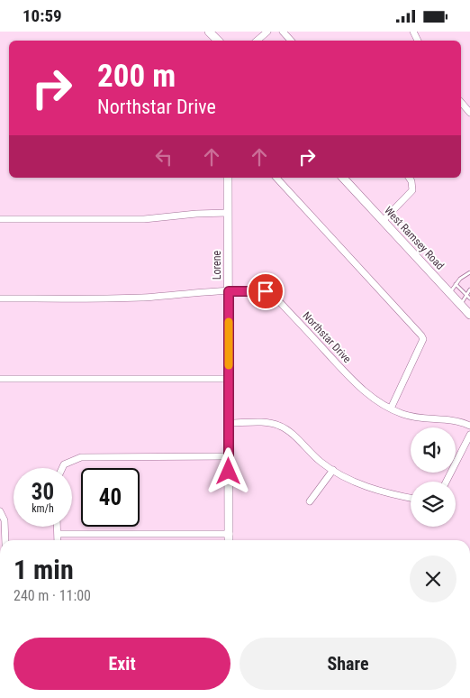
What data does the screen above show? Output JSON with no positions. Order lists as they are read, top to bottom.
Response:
{
  "streets": {
    "street": ["West Ramsey Road", "Lorene", "Northstar Drive"]
  },
  "crossings": [
    ["Lorene", "Northstar Drive"]
  ],
  "page": {
    "status": "10:59",
    "turn": ["200 m", "Northstar Drive"],
    "speed": "30 km/h",
    "limit": "40",
    "heading": ["1 min", "240 m · 11:00"],
    "buttons": ["Exit", "Share"]
  }
}
